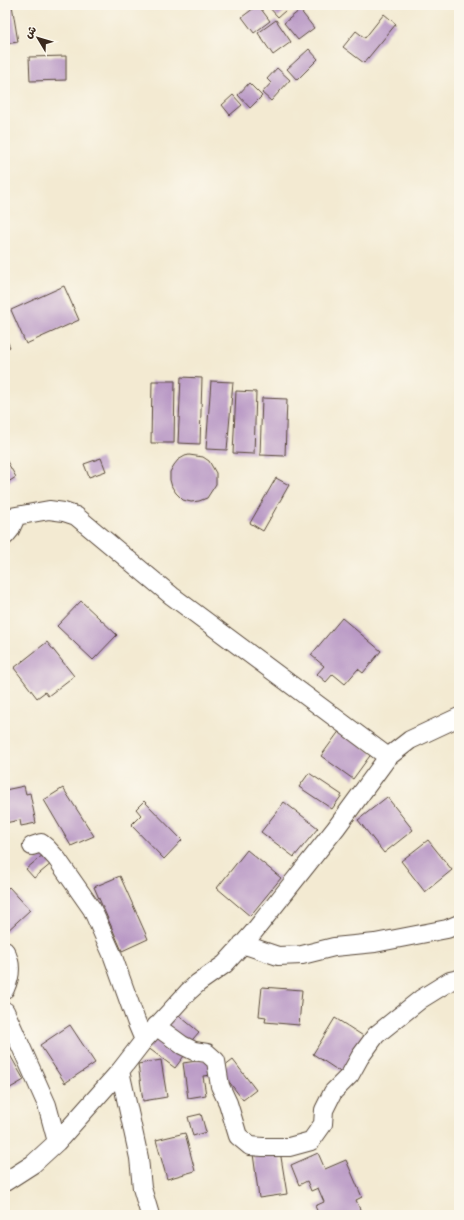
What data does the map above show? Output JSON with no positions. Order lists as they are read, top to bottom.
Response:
{
  "north": "top left"
}
